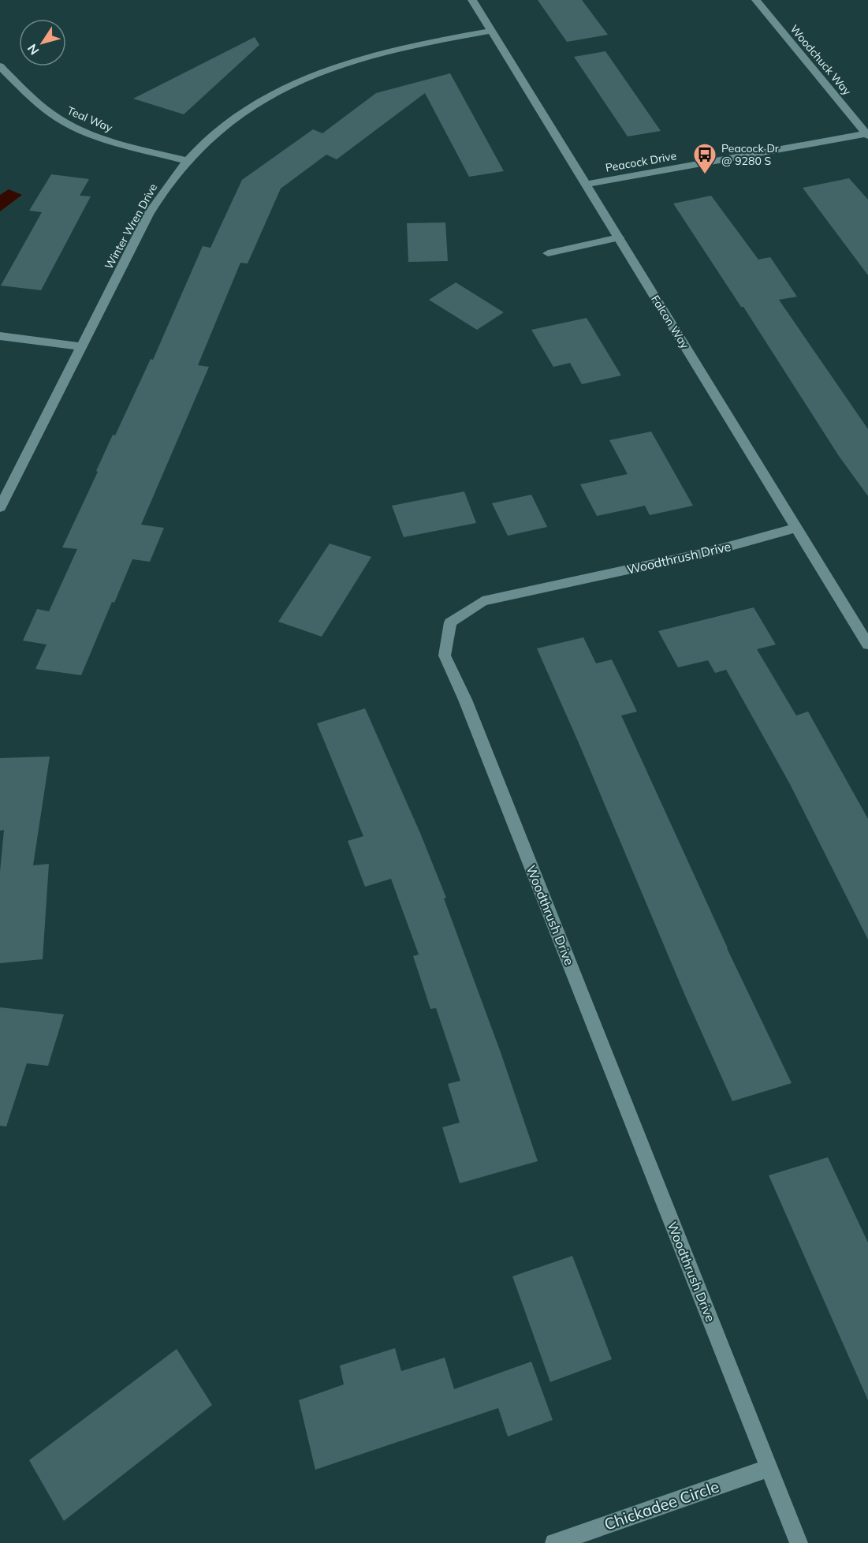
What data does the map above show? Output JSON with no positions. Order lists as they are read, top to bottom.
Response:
{
  "streets": {
    "street": [
      "Woodchuck Way",
      "Teal Way",
      "Peacock Drive",
      "Winter Wren Drive",
      "Falcon Way",
      "Woodthrush Drive",
      "Chickadee Circle"
    ]
  },
  "crossings": [
    ["Woodchuck Way", "Peacock Drive"],
    ["Teal Way", "Winter Wren Drive"],
    ["Peacock Drive", "Falcon Way"],
    ["Winter Wren Drive", "Falcon Way"],
    ["Falcon Way", "Woodthrush Drive"],
    ["Woodthrush Drive", "Chickadee Circle"]
  ],
  "places": {
    "bus stop": ["Peacock Dr @ 9280 S"]
  },
  "north": "bottom left"
}
